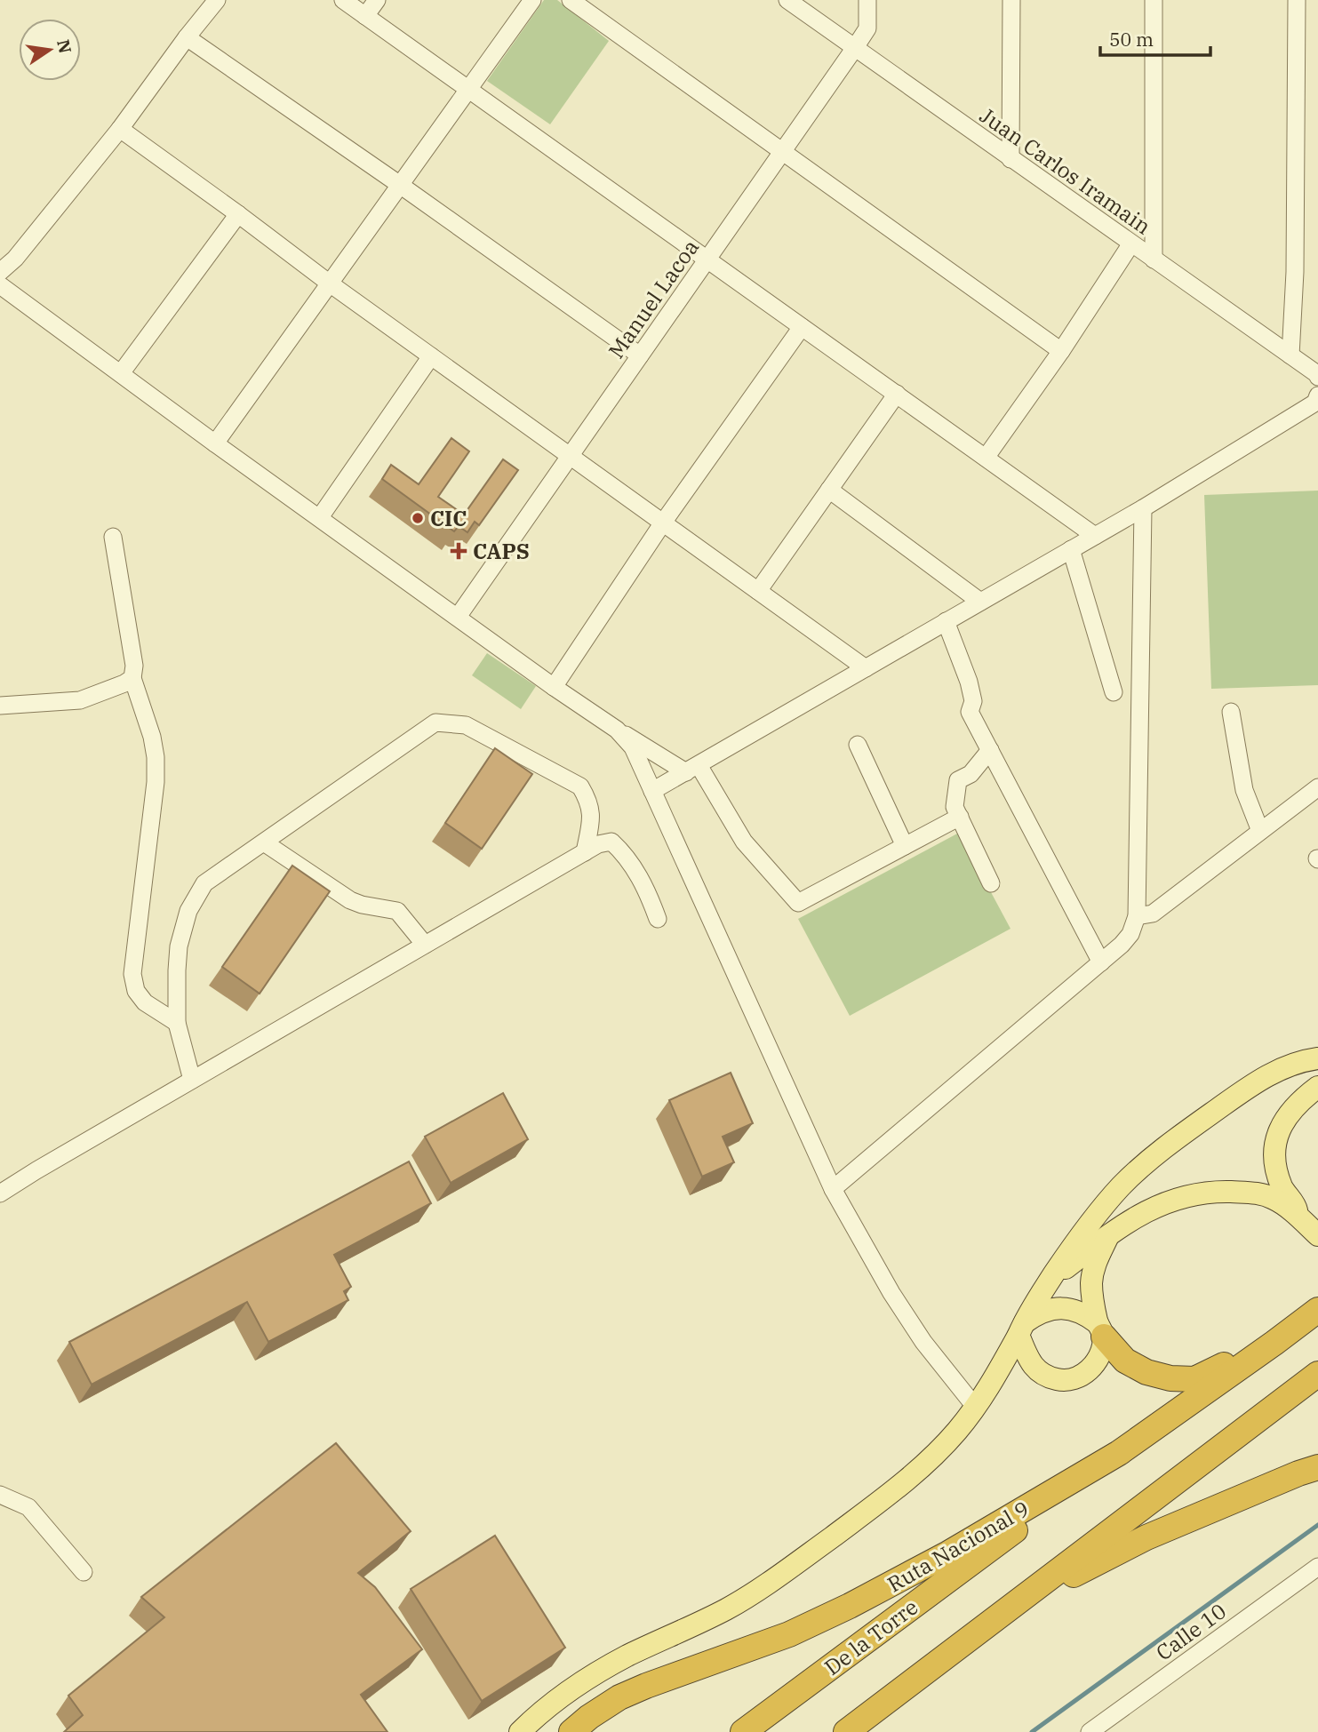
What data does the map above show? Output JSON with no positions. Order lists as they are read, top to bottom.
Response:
{
  "streets": {
    "highway": ["Ruta Nacional 9", "De la Torre"],
    "street": ["Juan Carlos Iramain", "Manuel Lacoa", "Calle 10"]
  },
  "crossings": [
    ["Juan Carlos Iramain", "Manuel Lacoa"],
    ["Ruta Nacional 9", "De la Torre"]
  ],
  "places": {
    "other": ["CIC"],
    "health": ["CAPS"]
  },
  "scale_bar": "50 m",
  "north": "right"
}
